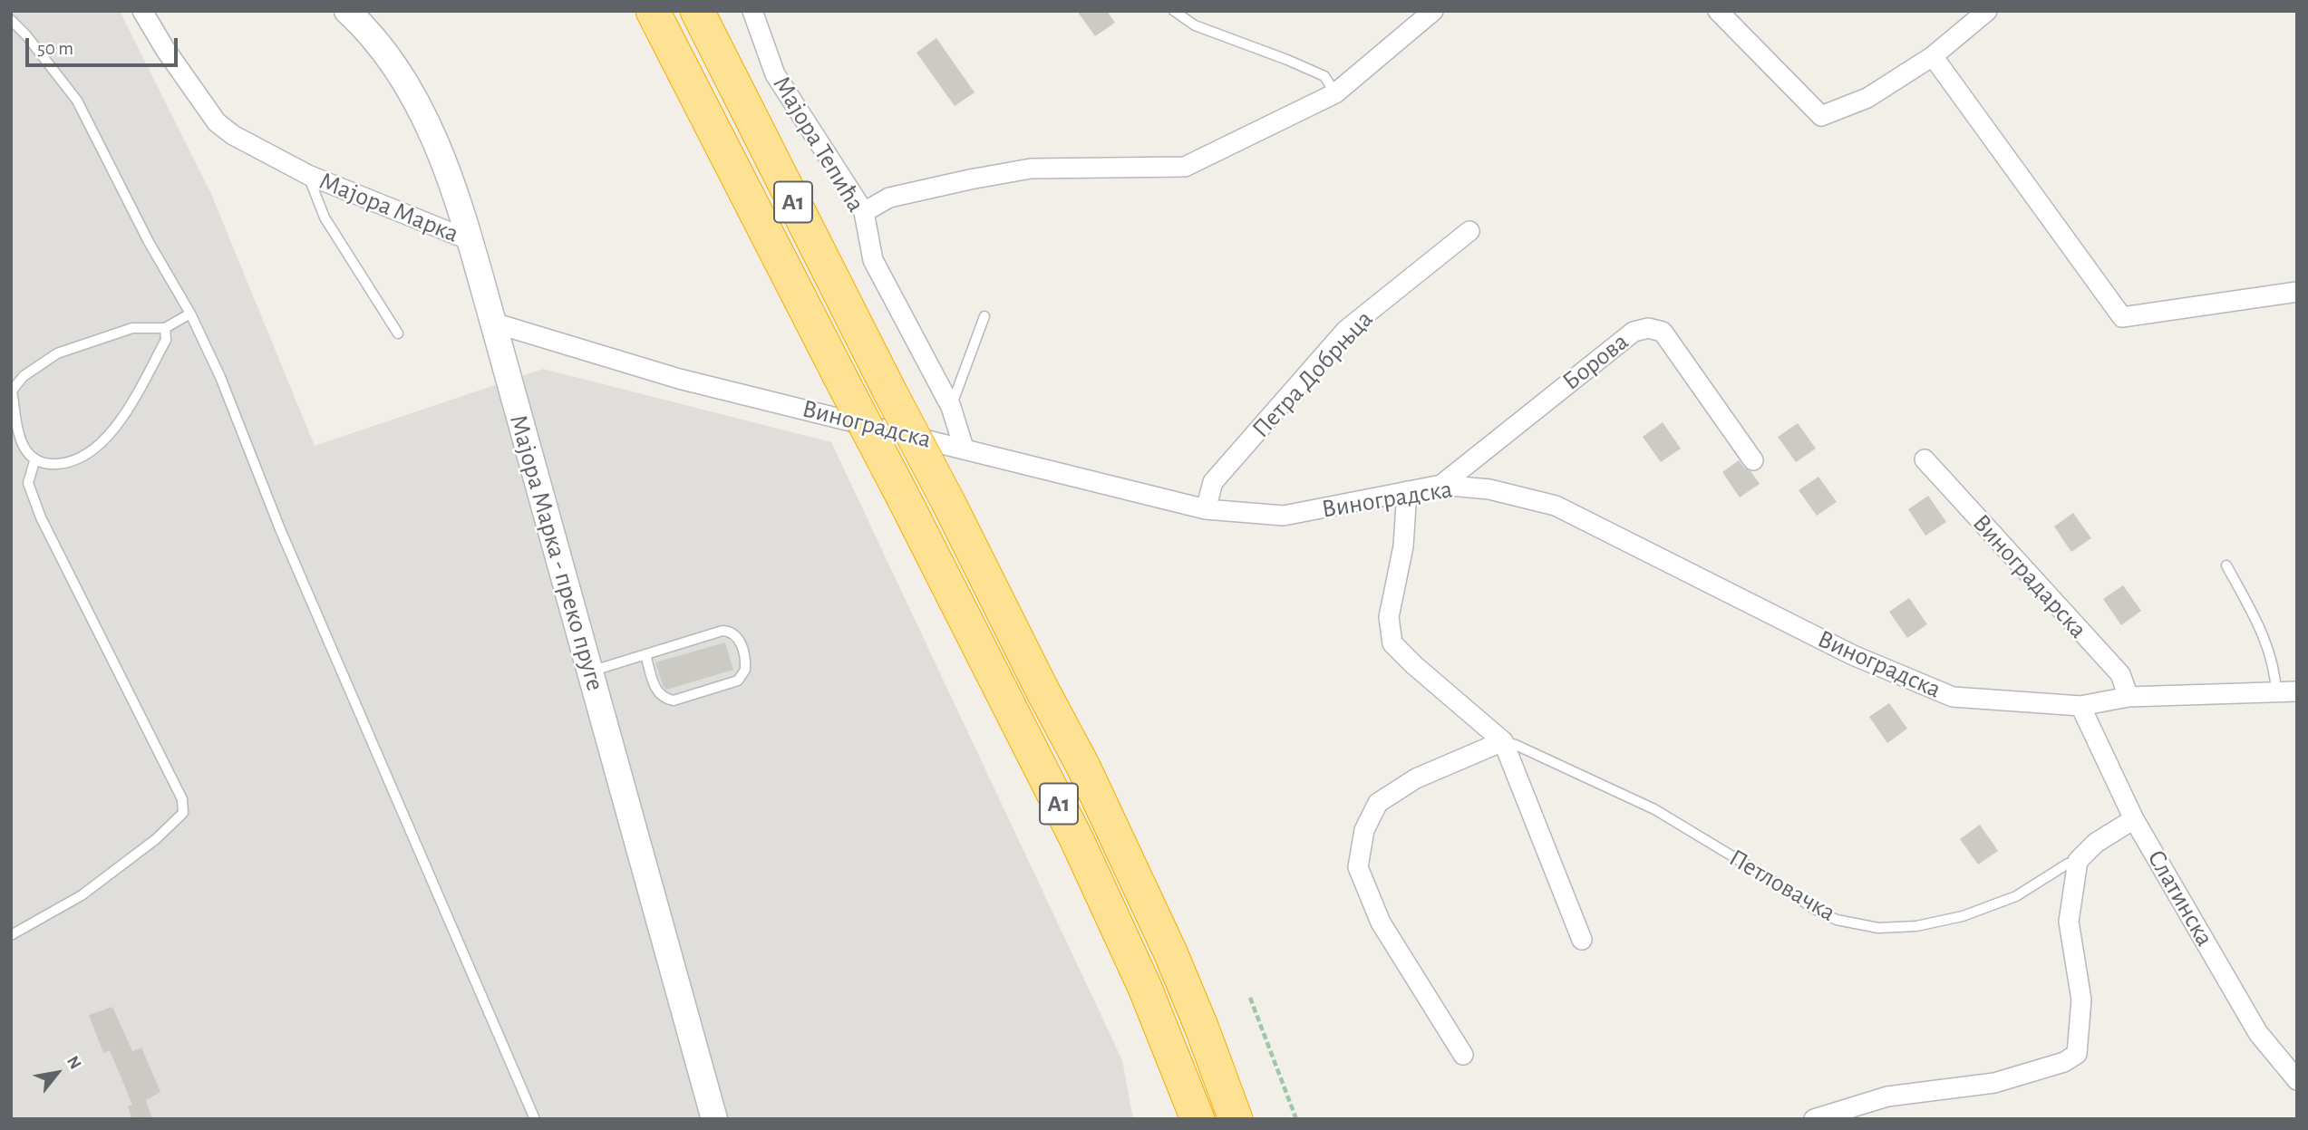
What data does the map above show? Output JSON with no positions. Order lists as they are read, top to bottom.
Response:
{
  "streets": {
    "highway": ["A1"],
    "street": [
      "Мајора Тепића",
      "Мајора Марка",
      "Борова",
      "Петра Добрњца",
      "Виноградска",
      "Мајора Марка - преко пруге",
      "Виноградарска",
      "Петловачка",
      "Слатинска"
    ]
  },
  "crossings": [
    ["Мајора Тепића", "Виноградска"],
    ["Мајора Марка", "Мајора Марка - преко пруге"],
    ["Борова", "Виноградска"],
    ["Петра Добрњца", "Виноградска"],
    ["Виноградска", "Мајора Марка - преко пруге"],
    ["Виноградска", "Виноградарска"],
    ["Виноградска", "Петловачка"],
    ["Виноградска", "Слатинска"],
    ["Петловачка", "Слатинска"]
  ],
  "scale_bar": "50 m",
  "north": "top right"
}
